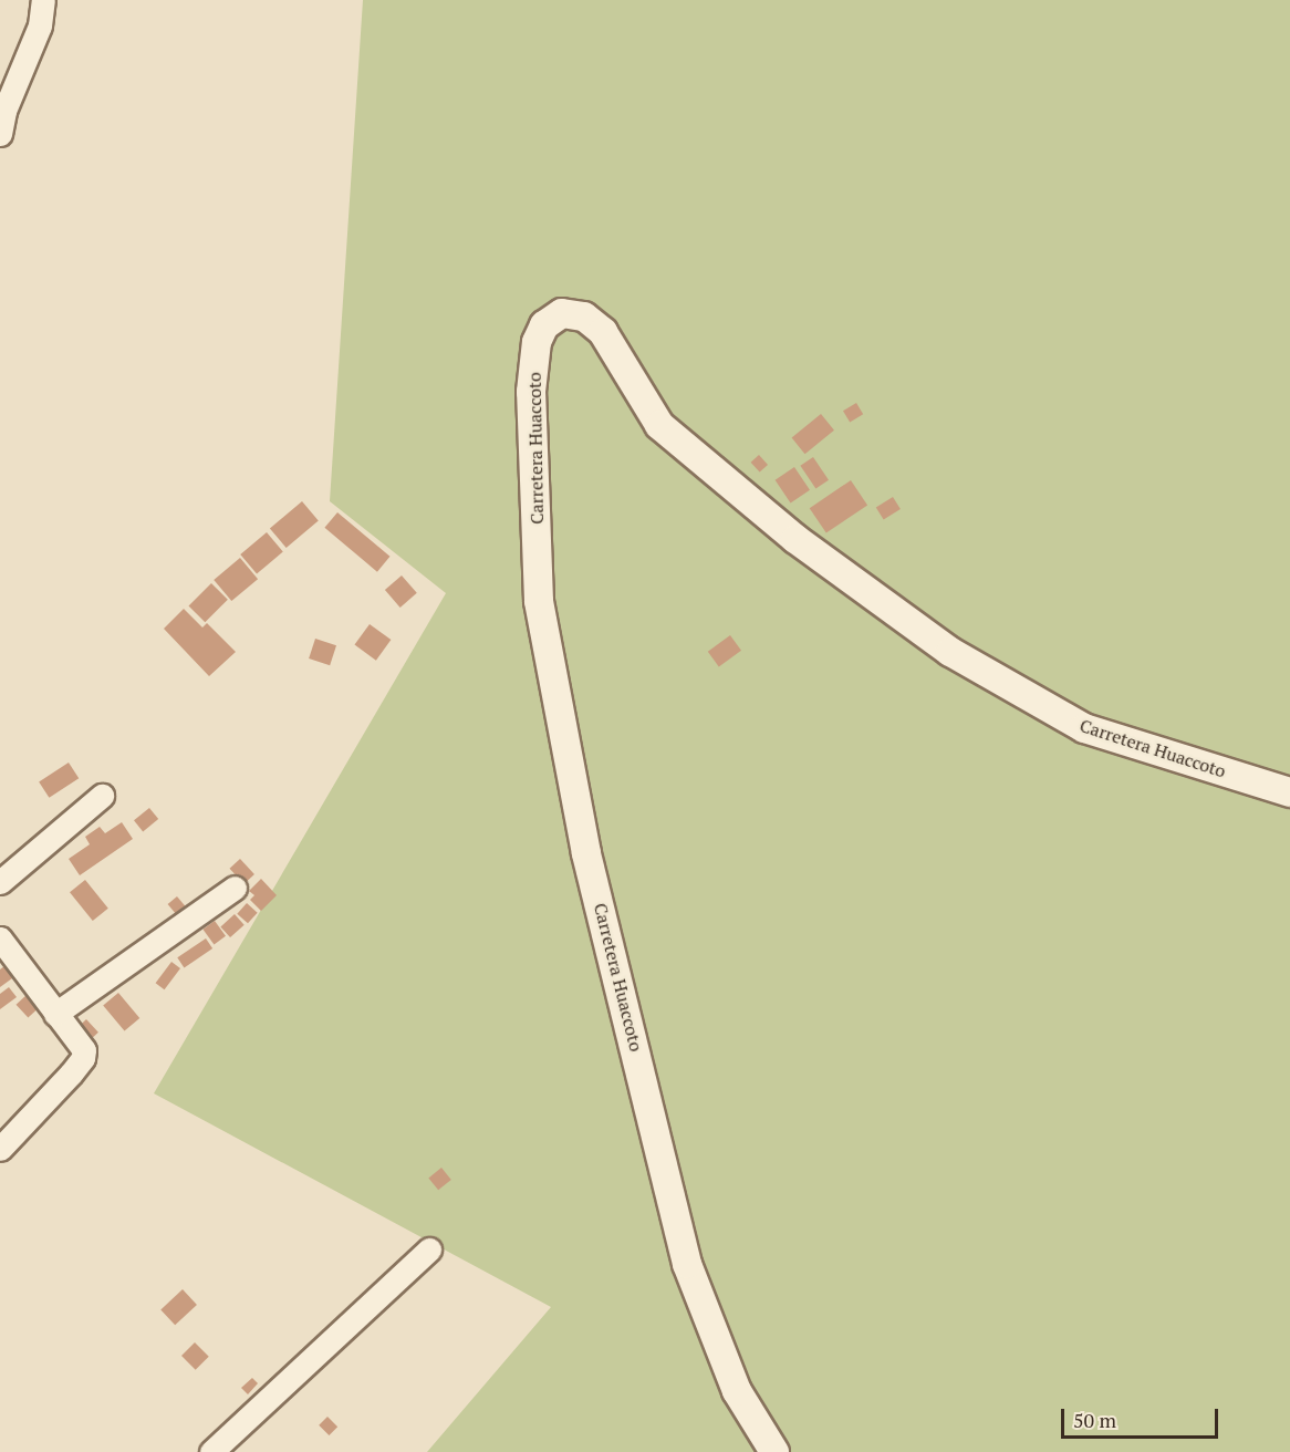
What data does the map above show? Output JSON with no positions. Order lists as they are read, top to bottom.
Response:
{
  "streets": {
    "street": ["Carretera Huaccoto"]
  },
  "scale_bar": "50 m"
}
